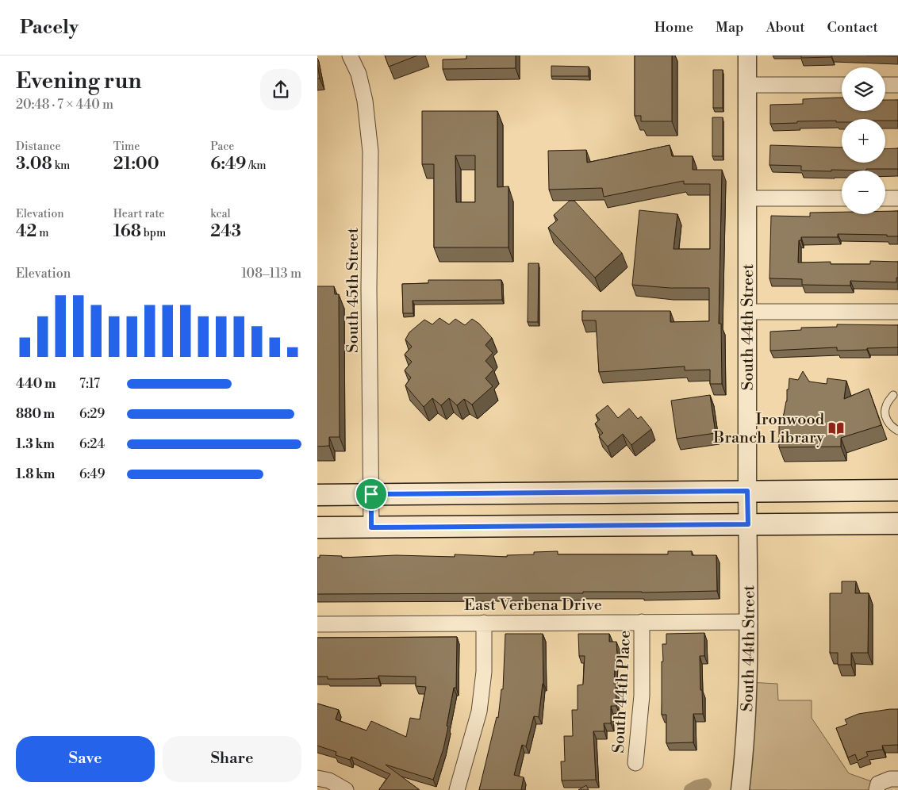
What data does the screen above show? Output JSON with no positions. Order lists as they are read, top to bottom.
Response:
{
  "streets": {
    "street": [
      "South 45th Street",
      "South 44th Street",
      "East Verbena Drive",
      "South 44th Place"
    ]
  },
  "crossings": [
    ["South 44th Street", "East Verbena Drive"],
    ["East Verbena Drive", "South 44th Place"]
  ],
  "places": {
    "library": ["Ironwood Branch Library"]
  },
  "page": {
    "header": "Pacely",
    "nav": [
      "Home",
      "Map",
      "About",
      "Contact"
    ],
    "heading": ["Evening run", "20:48 · 7 × 440 m"],
    "map_buttons": ["+", "−"],
    "stats": [
      ["Distance", "3.08 km"],
      ["Time", "21:00"],
      ["Pace", "6:49 /km"],
      ["Elevation", "42 m"],
      ["Heart rate", "168 bpm"],
      ["kcal", "243"]
    ],
    "chart": ["Elevation", "108–113 m"],
    "list": [
      {
        "name": "440 m",
        "note": "7:17"
      },
      {
        "name": "880 m",
        "note": "6:29"
      },
      {
        "name": "1.3 km",
        "note": "6:24"
      },
      {
        "name": "1.8 km",
        "note": "6:49"
      }
    ],
    "buttons": ["Save", "Share"]
  }
}
